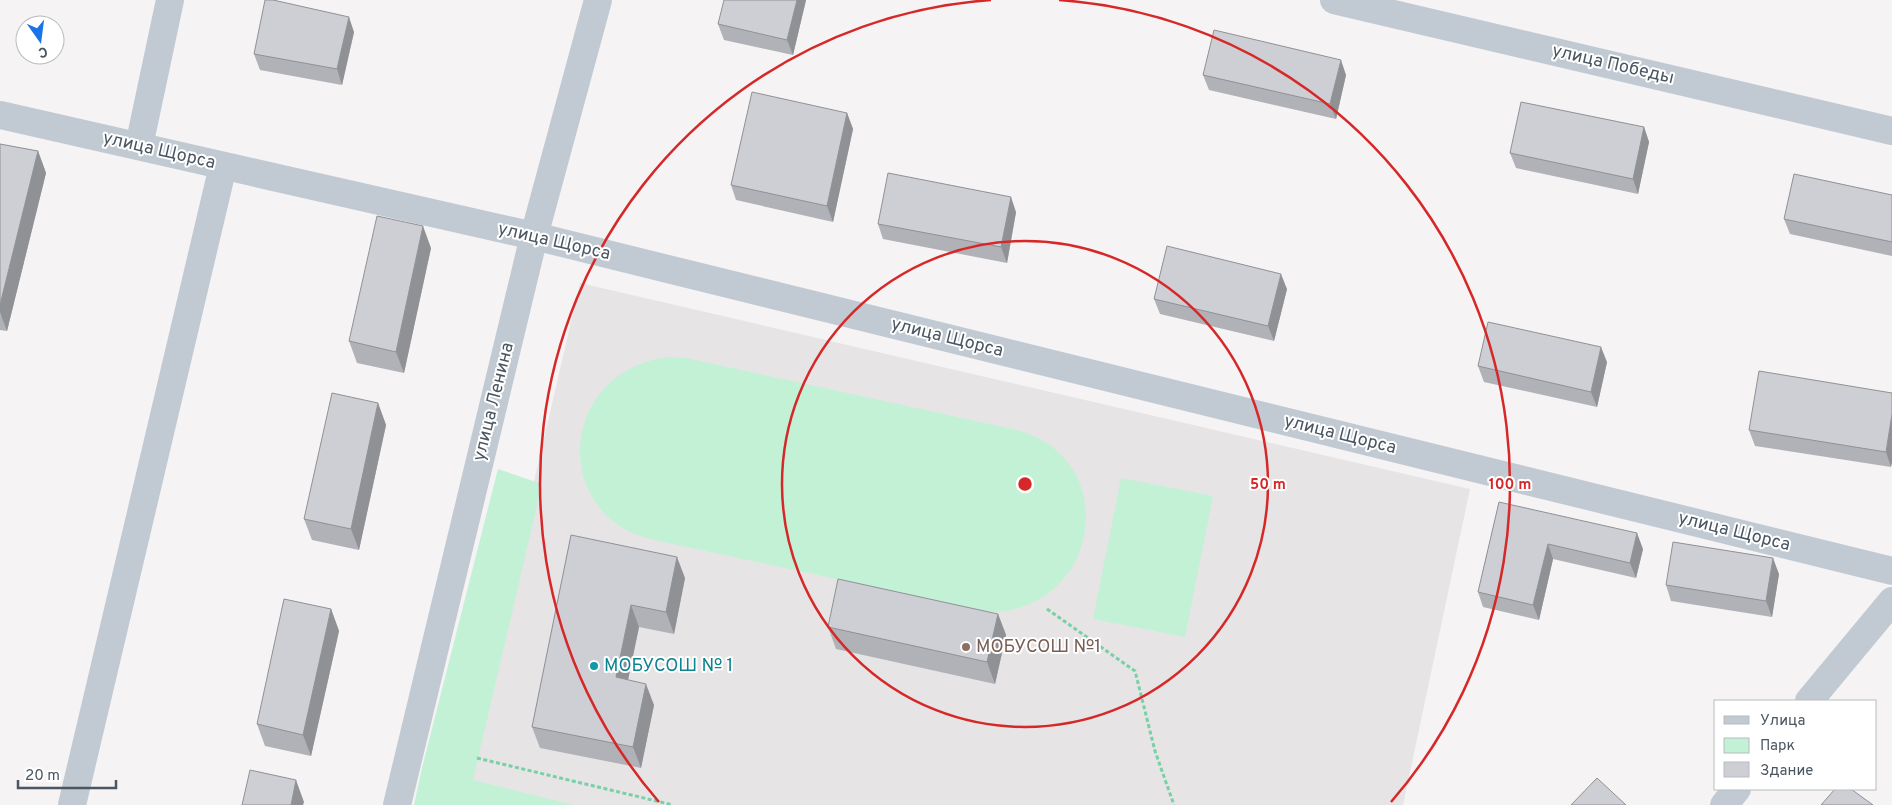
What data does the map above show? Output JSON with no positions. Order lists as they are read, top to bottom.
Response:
{
  "streets": {
    "street": ["улица Победы", "улица Щорса", "улица Ленина"]
  },
  "crossings": [
    ["улица Щорса", "улица Ленина"]
  ],
  "places": ["МОБУСОШ №1", "МОБУСОШ № 1"],
  "legend": ["Улица", "Парк", "Здание"],
  "scale_bar": "20 m",
  "north": "bottom",
  "rings": ["50 m", "100 m"]
}
